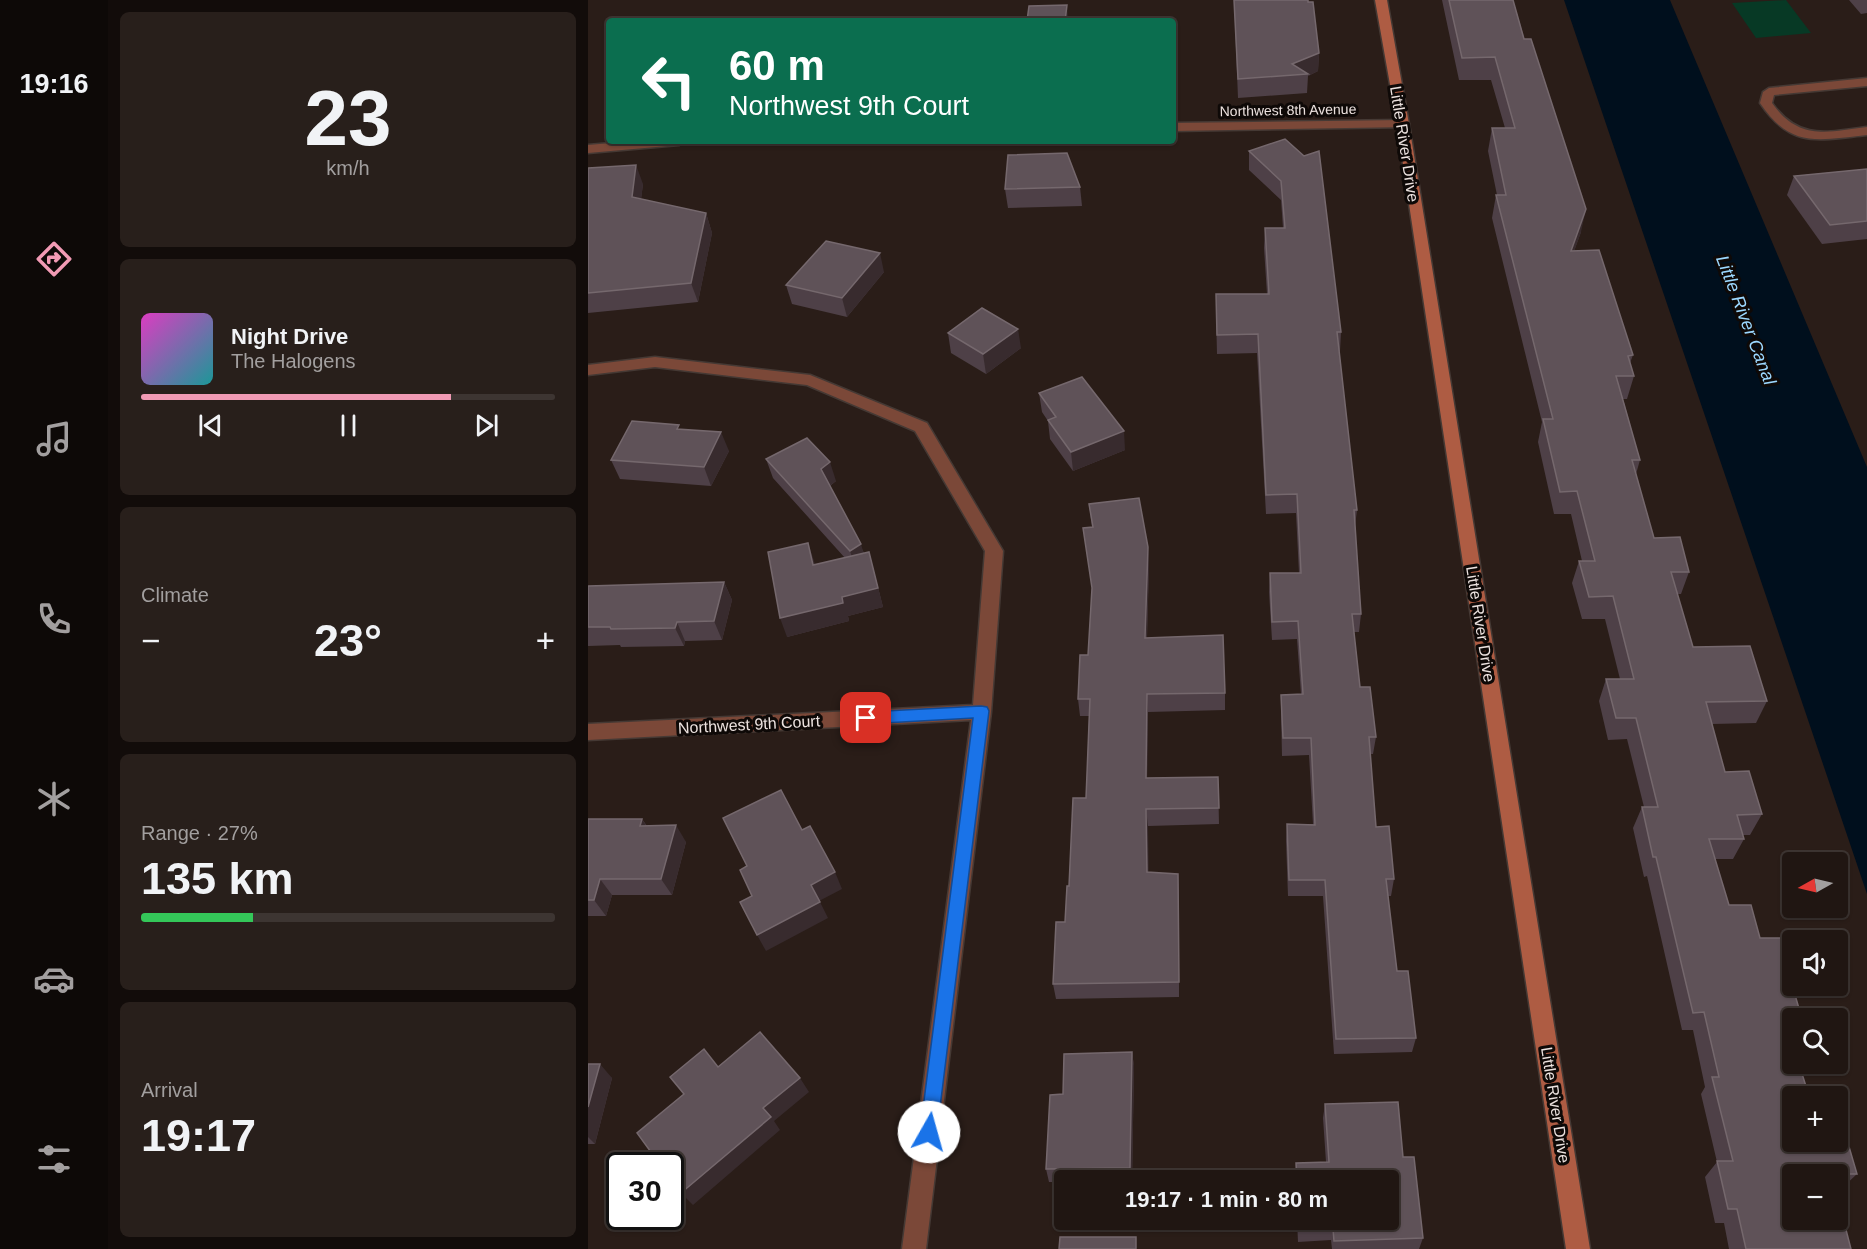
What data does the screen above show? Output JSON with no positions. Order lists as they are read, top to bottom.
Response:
{
  "streets": {
    "street": ["Northwest 8th Avenue", "Little River Drive", "Northwest 9th Court"]
  },
  "crossings": [
    ["Northwest 8th Avenue", "Little River Drive"]
  ],
  "water": ["Little River Canal"],
  "north": "left",
  "page": {
    "tabs": "19:16",
    "tile": [
      ["23", "km/h"],
      "Climate",
      ["Range · 27%", "135 km"],
      ["Arrival", "19:17"]
    ],
    "turn": ["60 m", "Northwest 9th Court"],
    "song": ["Night Drive", "The Halogens"],
    "heat": ["−", "23°", "+"],
    "map_buttons": ["+", "−"],
    "limit": "30",
    "trip": "19:17 · 1 min · 80 m"
  }
}
